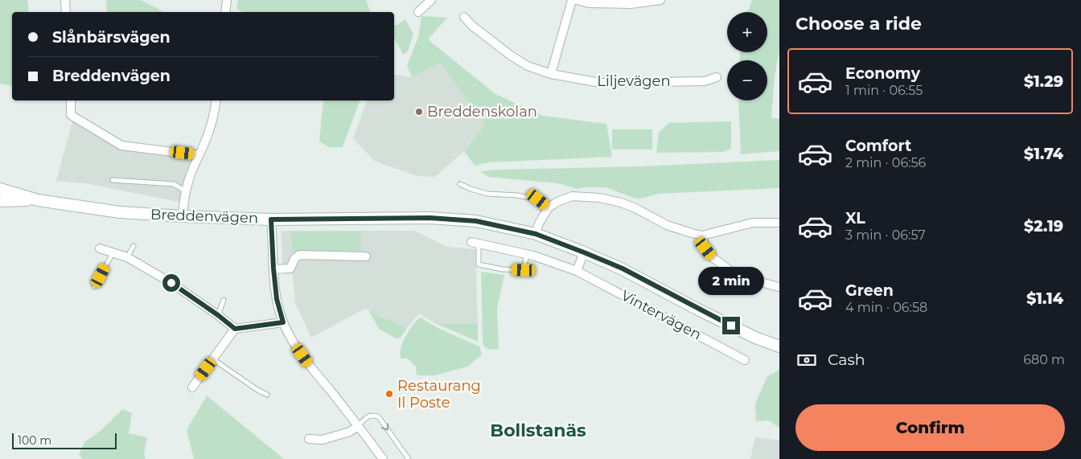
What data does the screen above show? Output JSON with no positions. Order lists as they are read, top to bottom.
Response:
{
  "streets": {
    "street": ["Liljevägen", "Breddenvägen", "Vintervägen"]
  },
  "districts": ["Bollstanäs"],
  "places": ["Breddenskolan", "Restaurang Il Poste"],
  "scale_bar": "100 m",
  "page": {
    "heading": "Choose a ride",
    "map_buttons": ["+", "−"],
    "banner": ["Slånbärsvägen", "Breddenvägen"],
    "list": [
      {
        "name": "Economy",
        "note": "1 min · 06:55",
        "value": "$1.29"
      },
      {
        "name": "Comfort",
        "note": "2 min · 06:56",
        "value": "$1.74"
      },
      {
        "name": "XL",
        "note": "3 min · 06:57",
        "value": "$2.19"
      },
      {
        "name": "Green",
        "note": "4 min · 06:58",
        "value": "$1.14"
      }
    ],
    "bubble": "2 min",
    "pay": ["Cash", "680 m"],
    "buttons": "Confirm",
    "scale": "100 m"
  }
}
